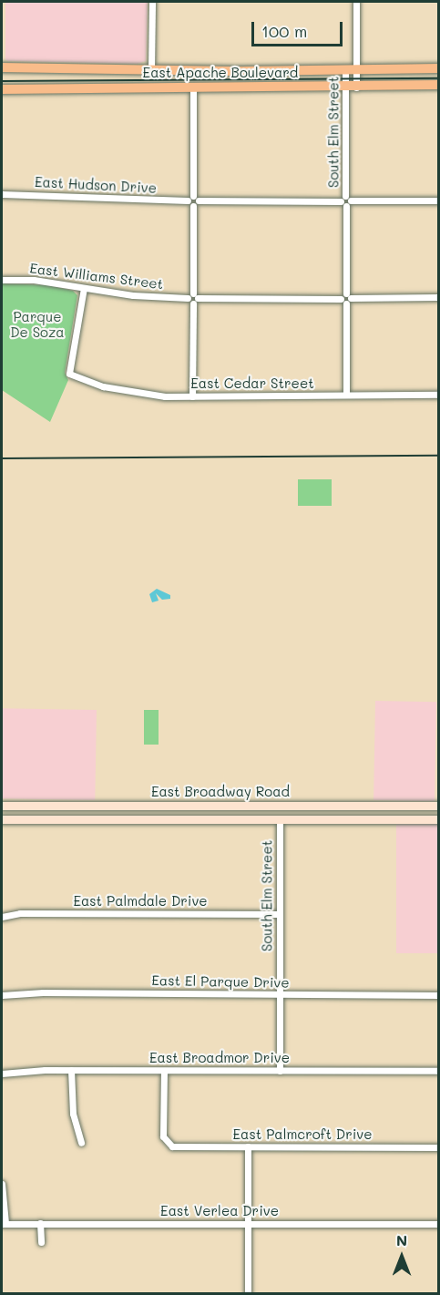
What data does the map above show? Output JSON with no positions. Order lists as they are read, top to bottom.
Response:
{
  "streets": {
    "main road": ["East Apache Boulevard", "East Broadway Road"],
    "street": [
      "South Elm Street",
      "East Hudson Drive",
      "East Williams Street",
      "East Cedar Street",
      "East Palmdale Drive",
      "East El Parque Drive",
      "East Broadmor Drive",
      "East Palmcroft Drive",
      "East Verlea Drive"
    ]
  },
  "crossings": [
    ["East Apache Boulevard", "South Elm Street"],
    ["South Elm Street", "East Hudson Drive"],
    ["South Elm Street", "East Williams Street"],
    ["South Elm Street", "East Cedar Street"],
    ["South Elm Street", "East Broadway Road"],
    ["South Elm Street", "East Palmdale Drive"],
    ["South Elm Street", "East El Parque Drive"],
    ["South Elm Street", "East Broadmor Drive"],
    ["East Williams Street", "East Cedar Street"],
    ["East Broadmor Drive", "East Palmcroft Drive"]
  ],
  "parks": ["Parque De Soza"],
  "scale_bar": "100 m",
  "north": "top"
}
